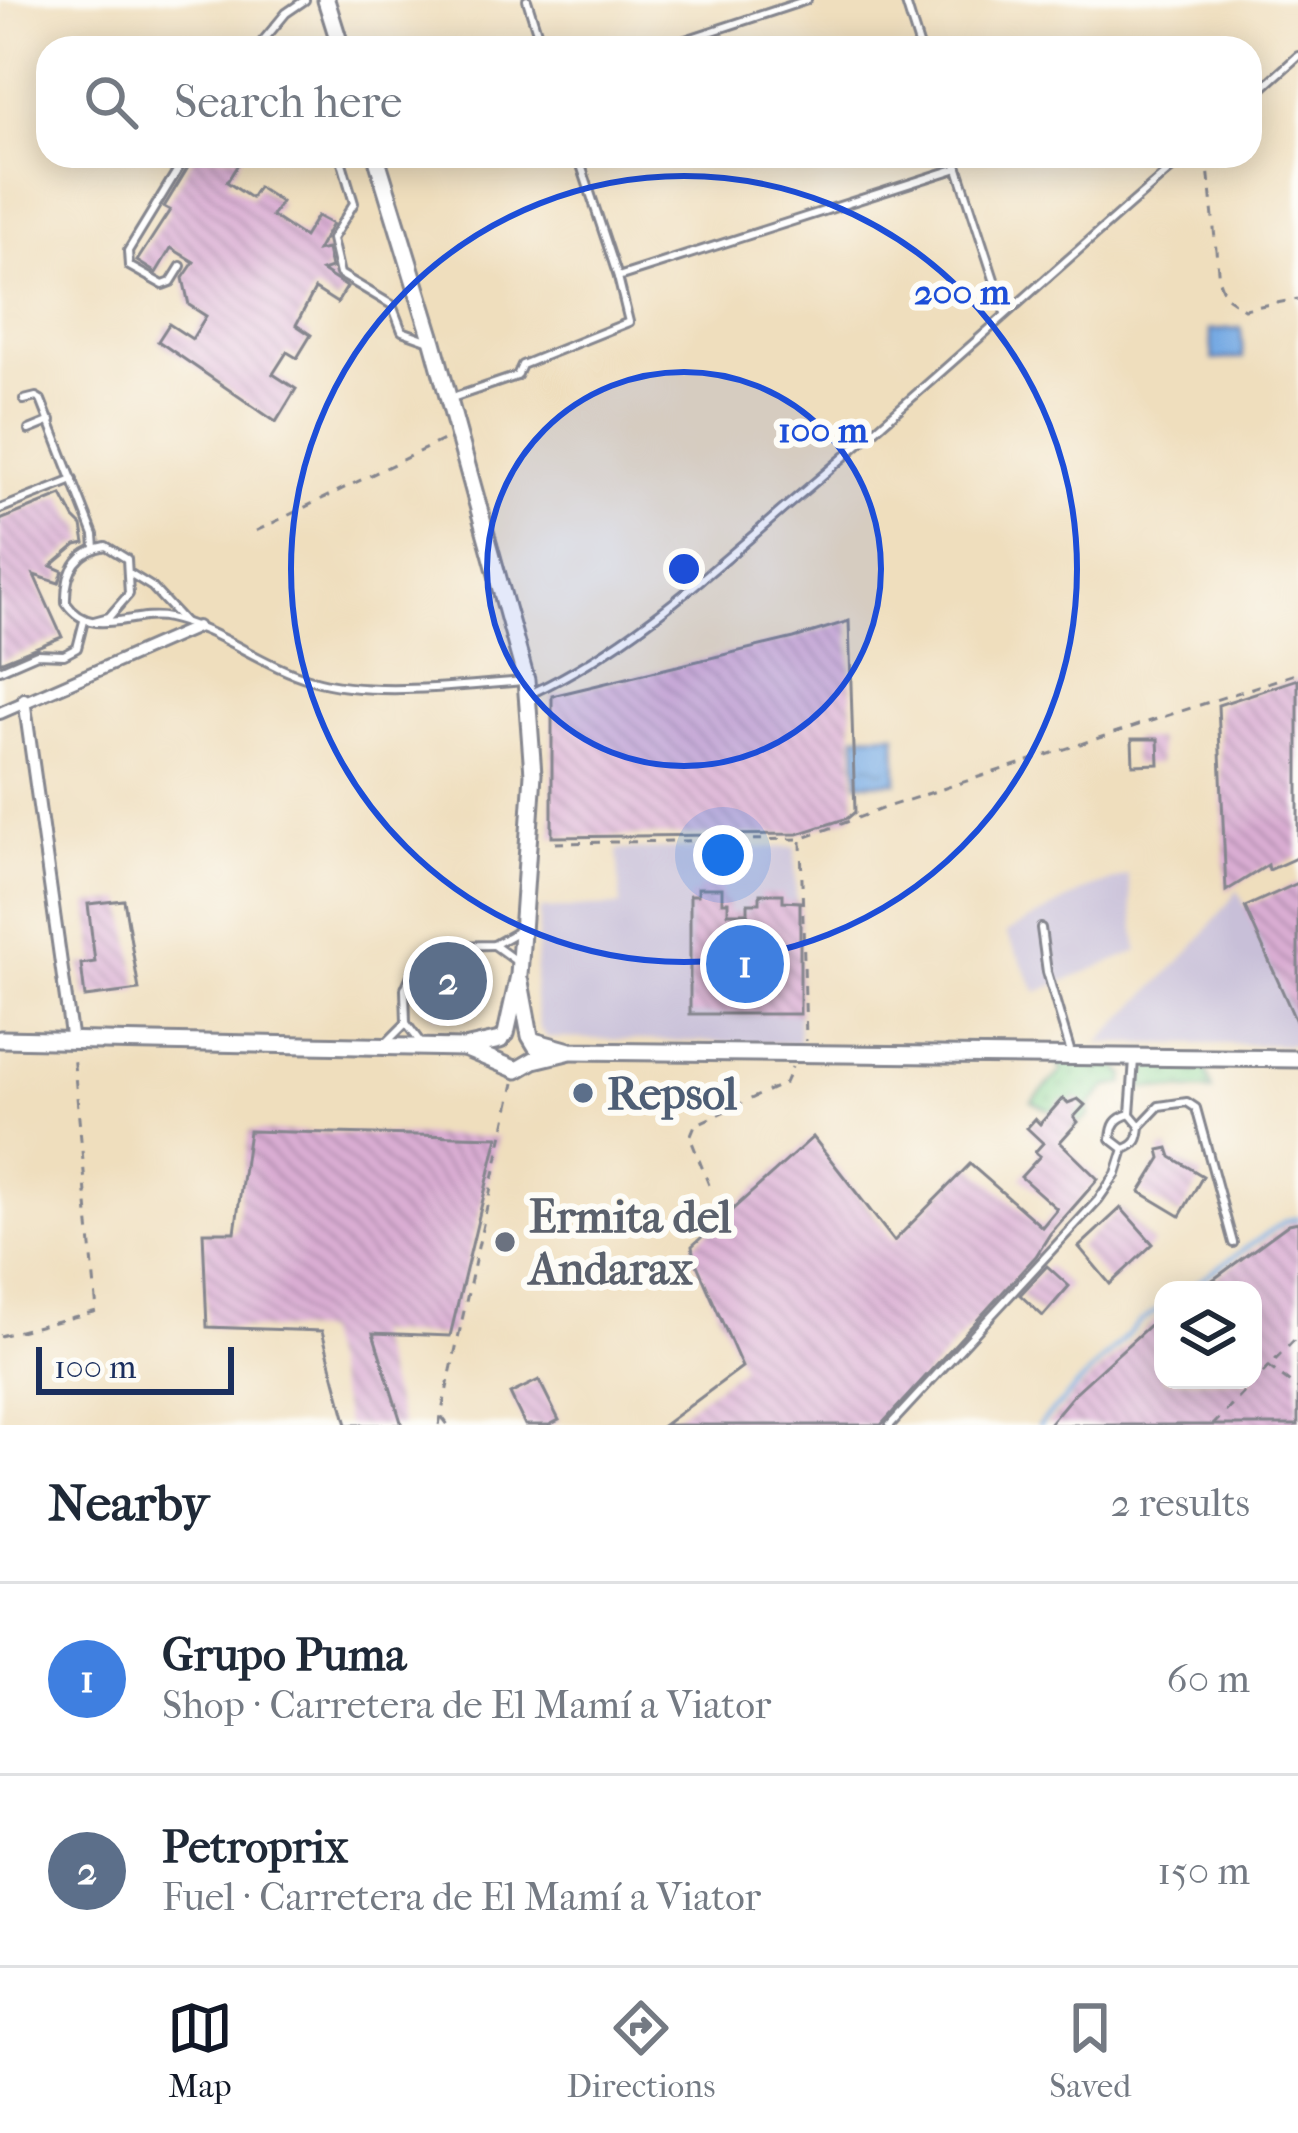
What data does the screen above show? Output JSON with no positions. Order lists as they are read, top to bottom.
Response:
{
  "places": ["Repsol", "Ermita del Andarax"],
  "scale_bar": "100 m",
  "page": {
    "search": "Search here",
    "pins": ["1", "2"],
    "scale": "100 m",
    "heading": ["Nearby", "2 results"],
    "list": [
      {
        "mark": "1",
        "name": "Grupo Puma",
        "note": "Shop · Carretera de El Mamí a Viator",
        "value": "60 m"
      },
      {
        "mark": "2",
        "name": "Petroprix",
        "note": "Fuel · Carretera de El Mamí a Viator",
        "value": "150 m"
      }
    ],
    "nav": ["Map", "Directions", "Saved"]
  },
  "rings": ["200 m", "100 m"]
}
